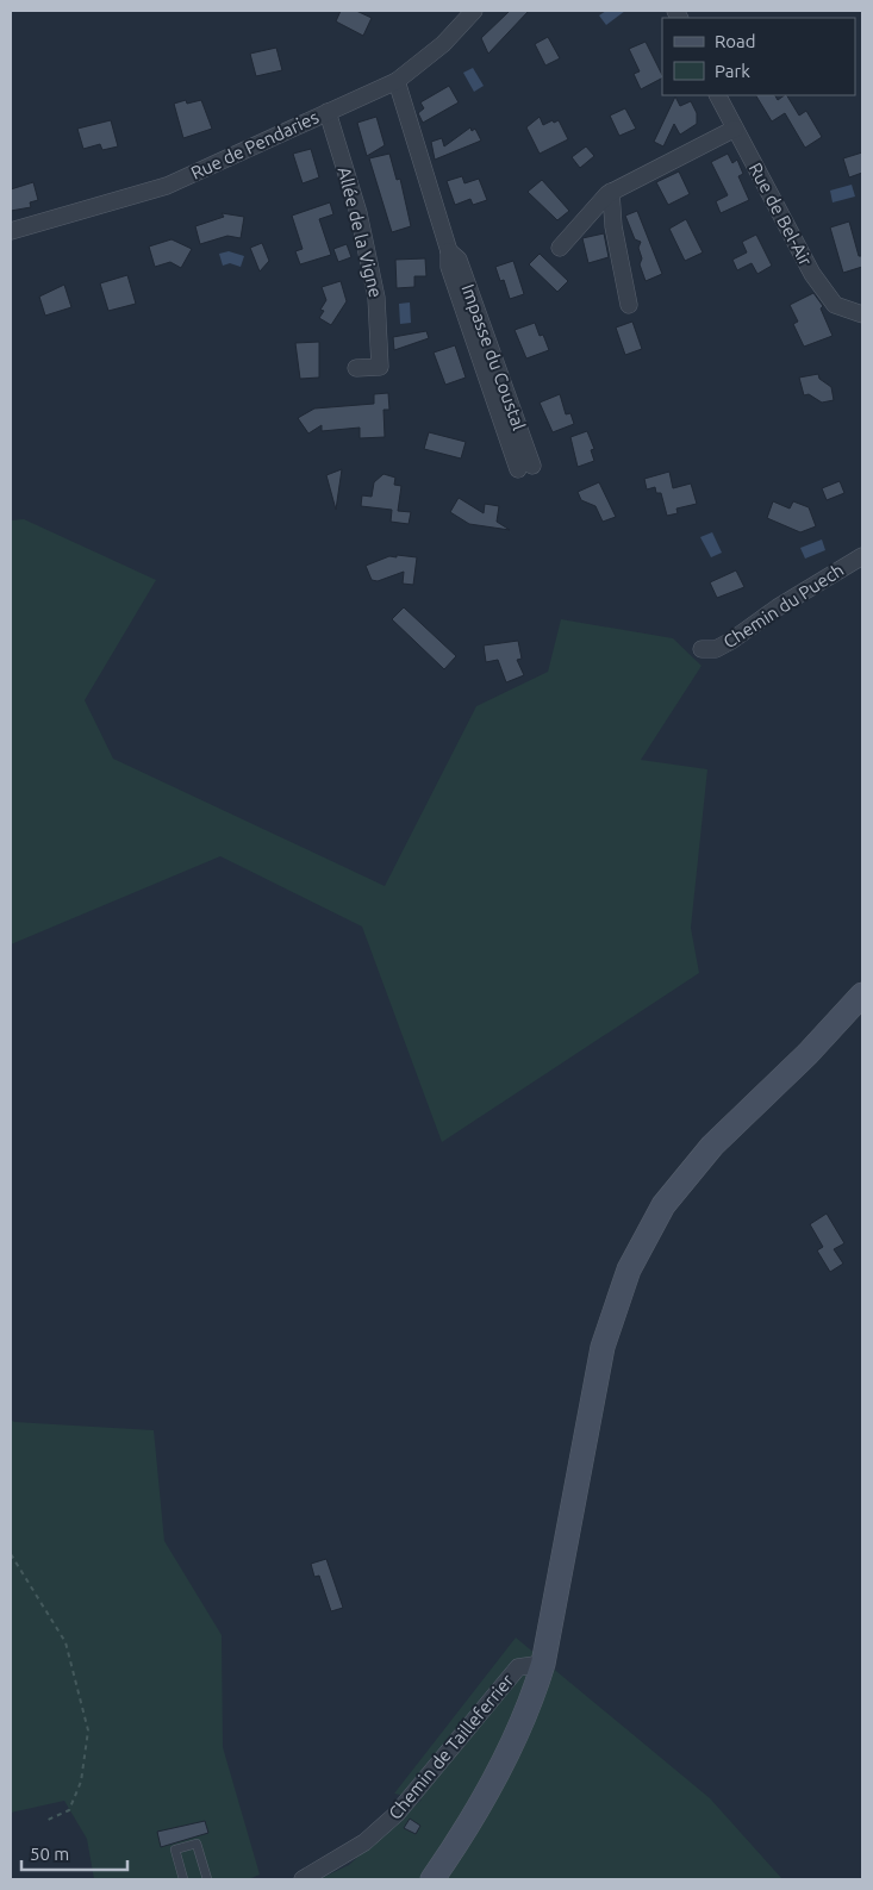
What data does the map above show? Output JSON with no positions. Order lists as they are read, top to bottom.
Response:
{
  "streets": {
    "street": [
      "Rue de Pendaries",
      "Rue de Bel-Air",
      "Allée de la Vigne",
      "Impasse du Coustal",
      "Chemin du Puech",
      "Chemin de Tailleferrier"
    ]
  },
  "crossings": [
    ["Rue de Pendaries", "Allée de la Vigne"],
    ["Rue de Pendaries", "Impasse du Coustal"]
  ],
  "legend": ["Road", "Park"],
  "scale_bar": "50 m"
}
